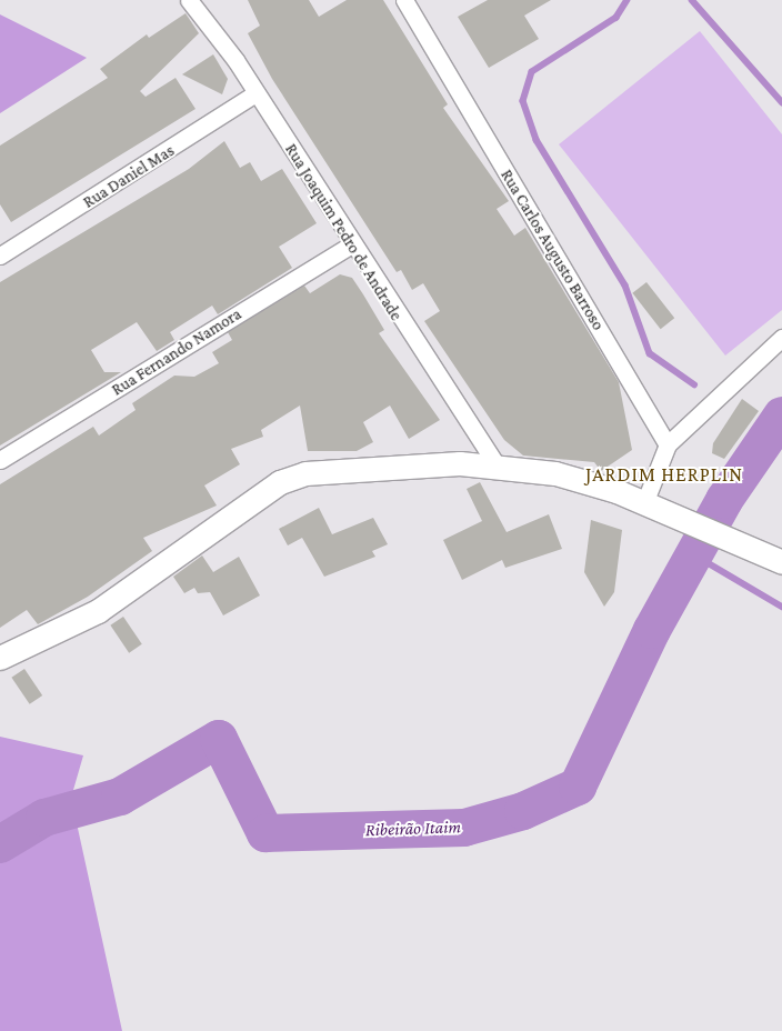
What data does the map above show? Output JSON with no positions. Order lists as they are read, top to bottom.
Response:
{
  "streets": {
    "street": [
      "Rua Daniel Mas",
      "Rua Joaquim Pedro de Andrade",
      "Rua Carlos Augusto Barroso",
      "Rua Fernando Namora"
    ]
  },
  "crossings": [
    ["Rua Daniel Mas", "Rua Joaquim Pedro de Andrade"],
    ["Rua Joaquim Pedro de Andrade", "Rua Fernando Namora"]
  ],
  "districts": ["JARDIM HERPLIN"],
  "water": ["Ribeirão Itaim"]
}
